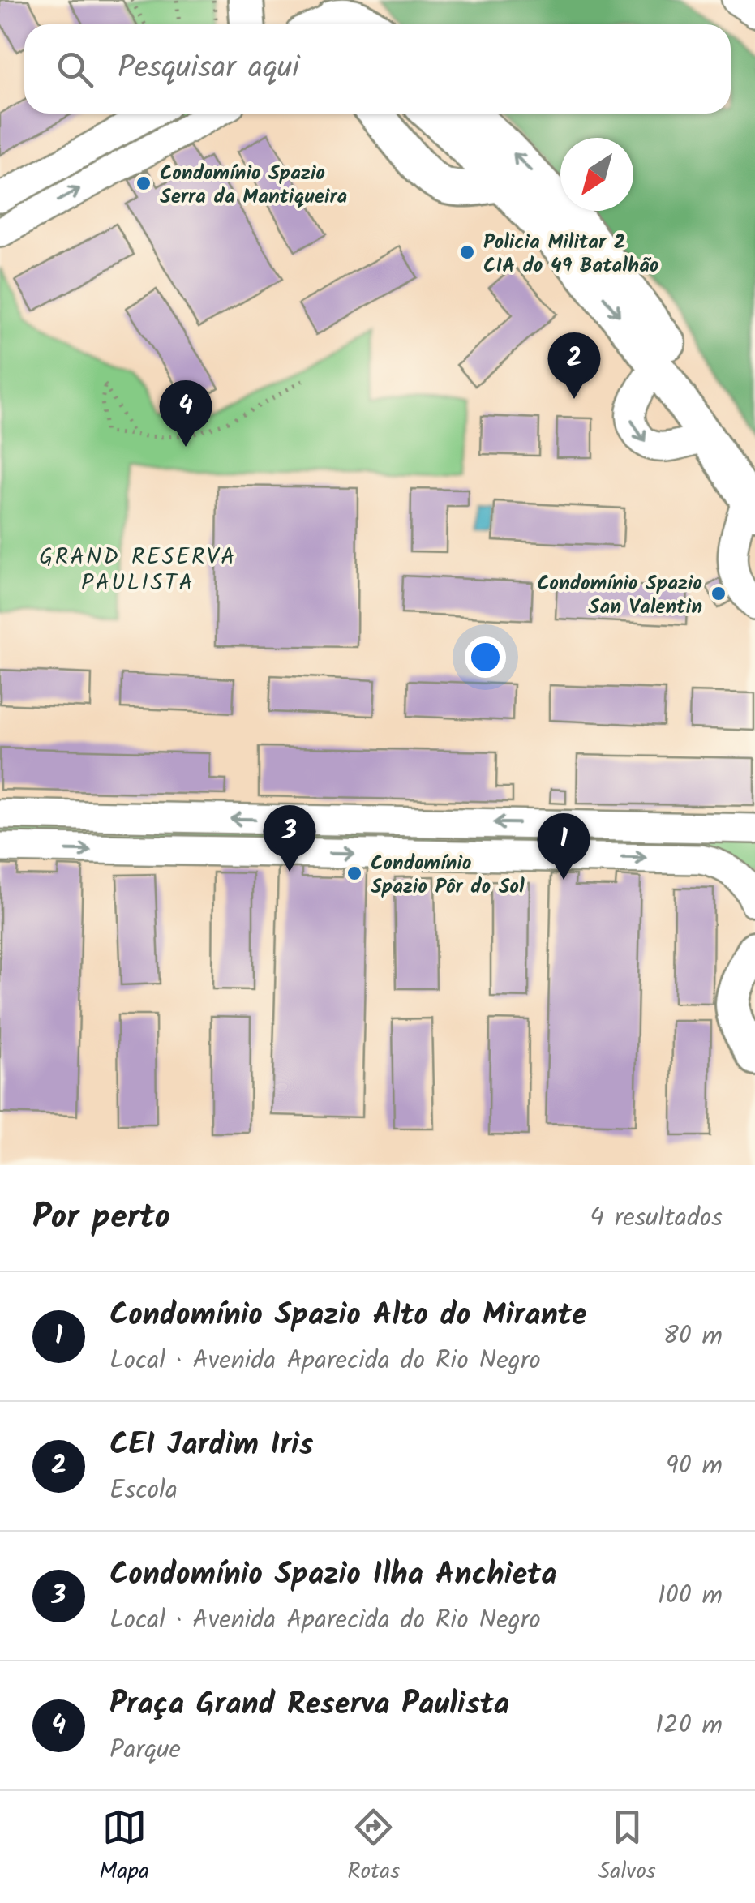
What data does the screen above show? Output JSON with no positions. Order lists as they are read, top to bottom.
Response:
{
  "districts": ["GRAND RESERVA PAULISTA"],
  "places": [
    "Condomínio Spazio Serra da Mantiqueira",
    "Policia Militar 2 CIA do 49 Batalhão",
    "Condomínio Spazio San Valentin",
    "Condomínio Spazio Pôr do Sol"
  ],
  "north": "bottom left",
  "page": {
    "search": "Pesquisar aqui",
    "pins": [
      "2",
      "4",
      "3",
      "1"
    ],
    "heading": ["Por perto", "4 resultados"],
    "list": [
      {
        "mark": "1",
        "name": "Condomínio Spazio Alto do Mirante",
        "note": "Local · Avenida Aparecida do Rio Negro",
        "value": "80 m"
      },
      {
        "mark": "2",
        "name": "CEI Jardim Iris",
        "note": "Escola",
        "value": "90 m"
      },
      {
        "mark": "3",
        "name": "Condomínio Spazio Ilha Anchieta",
        "note": "Local · Avenida Aparecida do Rio Negro",
        "value": "100 m"
      },
      {
        "mark": "4",
        "name": "Praça Grand Reserva Paulista",
        "note": "Parque",
        "value": "120 m"
      }
    ],
    "nav": ["Mapa", "Rotas", "Salvos"]
  }
}
